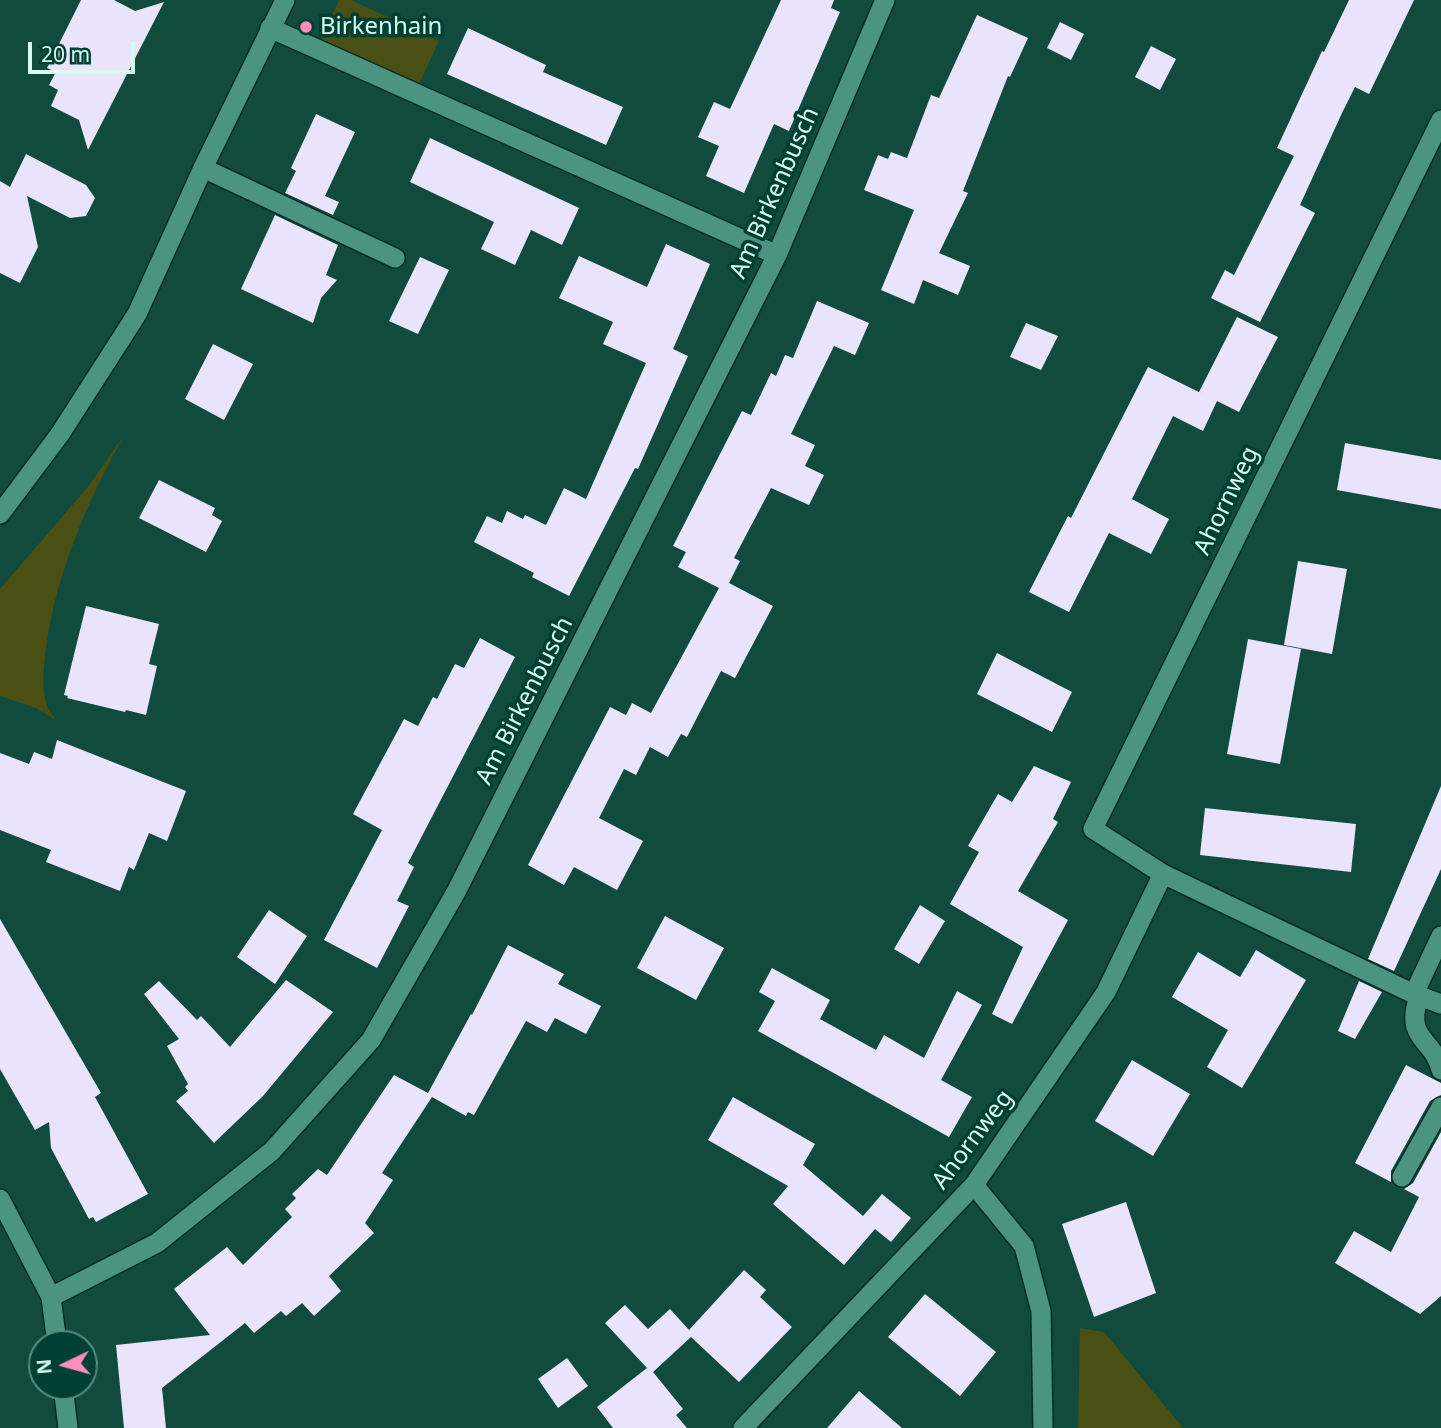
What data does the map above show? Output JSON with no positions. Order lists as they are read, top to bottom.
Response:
{
  "streets": {
    "street": ["Am Birkenbusch", "Ahornweg"]
  },
  "places": ["Birkenhain"],
  "scale_bar": "20 m",
  "north": "left"
}
